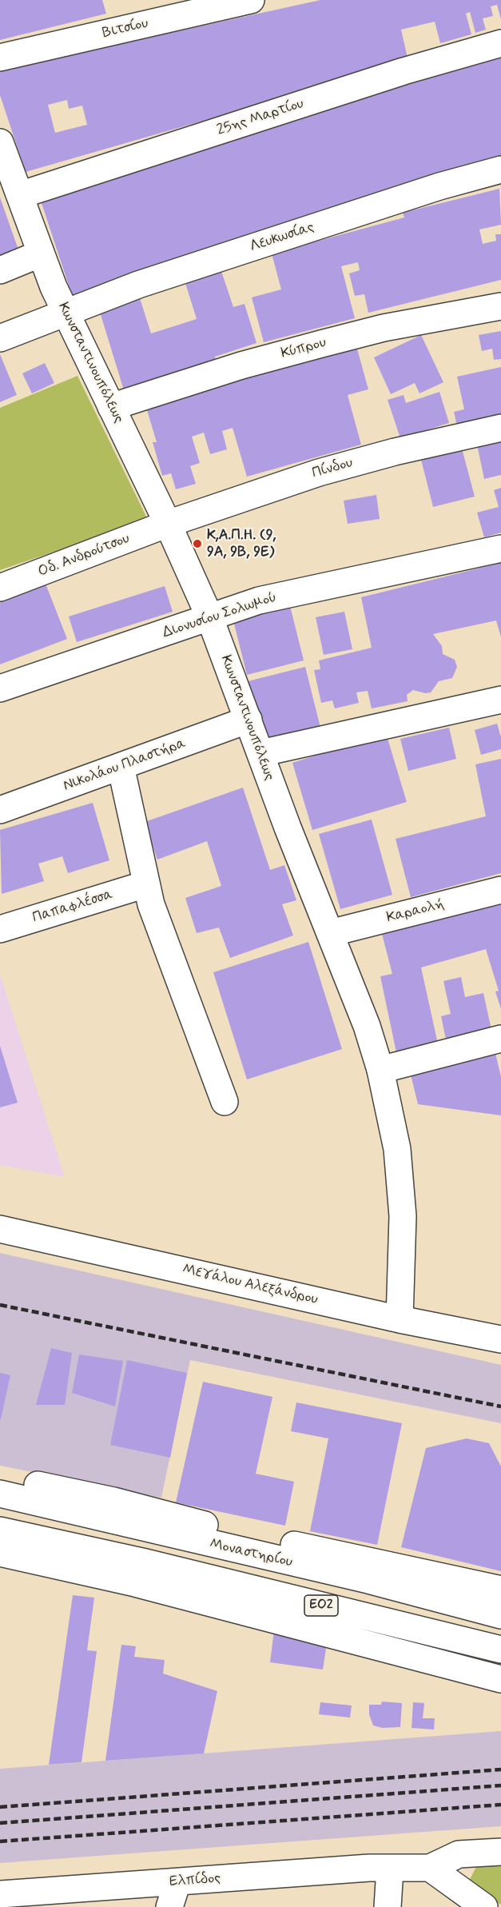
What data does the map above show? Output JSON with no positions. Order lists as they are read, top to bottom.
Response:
{
  "streets": {
    "street": [
      "Βιτσίου",
      "25ης Μαρτίου",
      "Λευκωσίας",
      "Κύπρου",
      "Κωνσταντινουπόλεως",
      "Πίνδου",
      "Οδ. Ανδρούτσου",
      "Διονυσίου Σολωμού",
      "Νικολάου Πλαστήρα",
      "Παπαφλέσσα",
      "Καραολή",
      "Μεγάλου Αλεξάνδρου",
      "Μοναστηρίου",
      "ΕΟ2",
      "Ελπίδος"
    ]
  },
  "crossings": [
    ["25ης Μαρτίου", "Κωνσταντινουπόλεως"],
    ["Λευκωσίας", "Κωνσταντινουπόλεως"],
    ["Κύπρου", "Κωνσταντινουπόλεως"],
    ["Κωνσταντινουπόλεως", "Πίνδου"],
    ["Κωνσταντινουπόλεως", "Οδ. Ανδρούτσου"],
    ["Κωνσταντινουπόλεως", "Διονυσίου Σολωμού"],
    ["Κωνσταντινουπόλεως", "Νικολάου Πλαστήρα"],
    ["Κωνσταντινουπόλεως", "Καραολή"],
    ["Κωνσταντινουπόλεως", "Μεγάλου Αλεξάνδρου"],
    ["Πίνδου", "Οδ. Ανδρούτσου"]
  ],
  "places": ["Κ,Α.Π.Η. (9, 9Α, 9Β, 9Ε)"]
}
